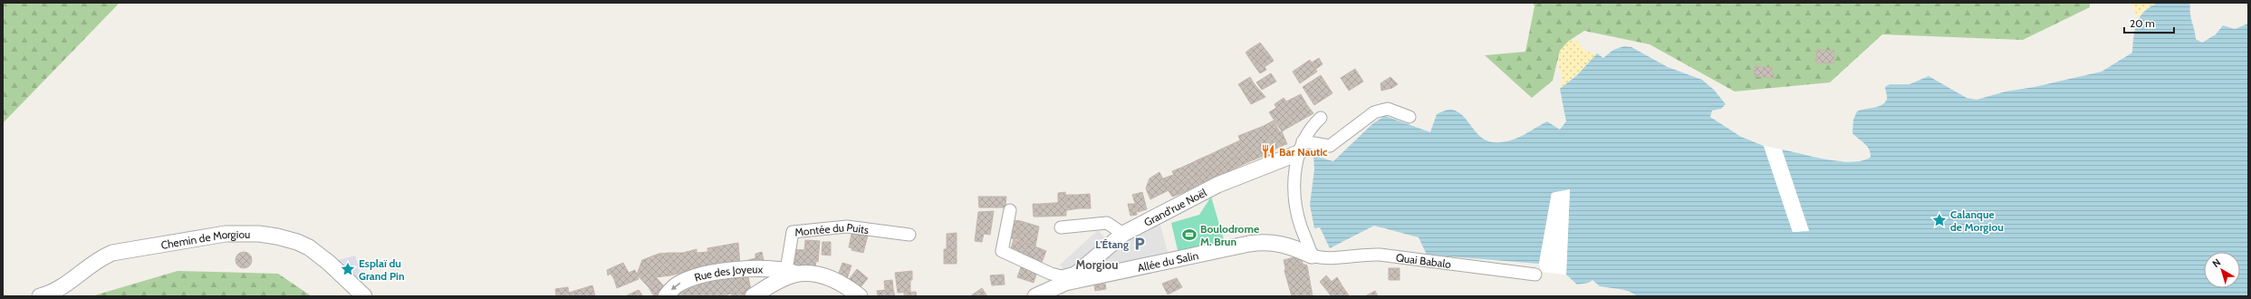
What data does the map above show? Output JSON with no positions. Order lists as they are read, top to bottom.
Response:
{
  "streets": {
    "street": [
      "Grand'rue Noël",
      "Montée du Puits",
      "Chemin de Morgiou",
      "Quai Babalo",
      "Allée du Salin",
      "Rue des Joyeux"
    ]
  },
  "crossings": [
    ["Grand'rue Noël", "Allée du Salin"],
    ["Montée du Puits", "Rue des Joyeux"],
    ["Quai Babalo", "Allée du Salin"]
  ],
  "districts": ["Morgiou"],
  "places": {
    "restaurant": ["Bar Nautic"],
    "place": ["Calanque de Morgiou", "Esplaï du Grand Pin"],
    "sports": ["Boulodrome M. Brun"],
    "parking": ["L'Étang"]
  },
  "scale_bar": "20 m",
  "north": "top left"
}
